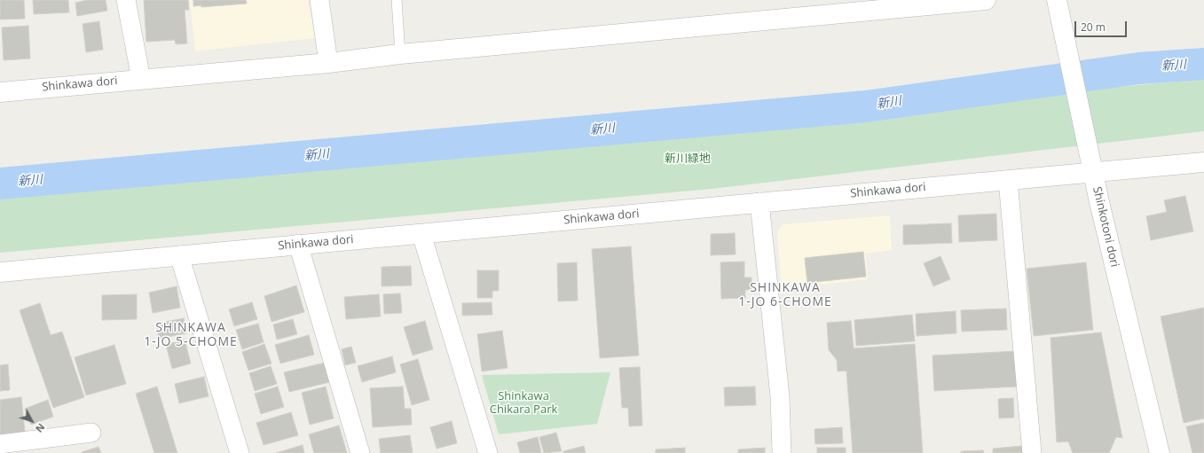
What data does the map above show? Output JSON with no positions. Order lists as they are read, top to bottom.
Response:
{
  "streets": {
    "street": ["Shinkawa dori", "Shinkotoni dori"]
  },
  "crossings": [
    ["Shinkawa dori", "Shinkotoni dori"]
  ],
  "districts": ["SHINKAWA 1-JO 6-CHOME", "SHINKAWA 1-JO 5-CHOME"],
  "water": ["新川"],
  "parks": ["新川緑地", "Shinkawa Chikara Park"],
  "scale_bar": "20 m",
  "north": "bottom right"
}
